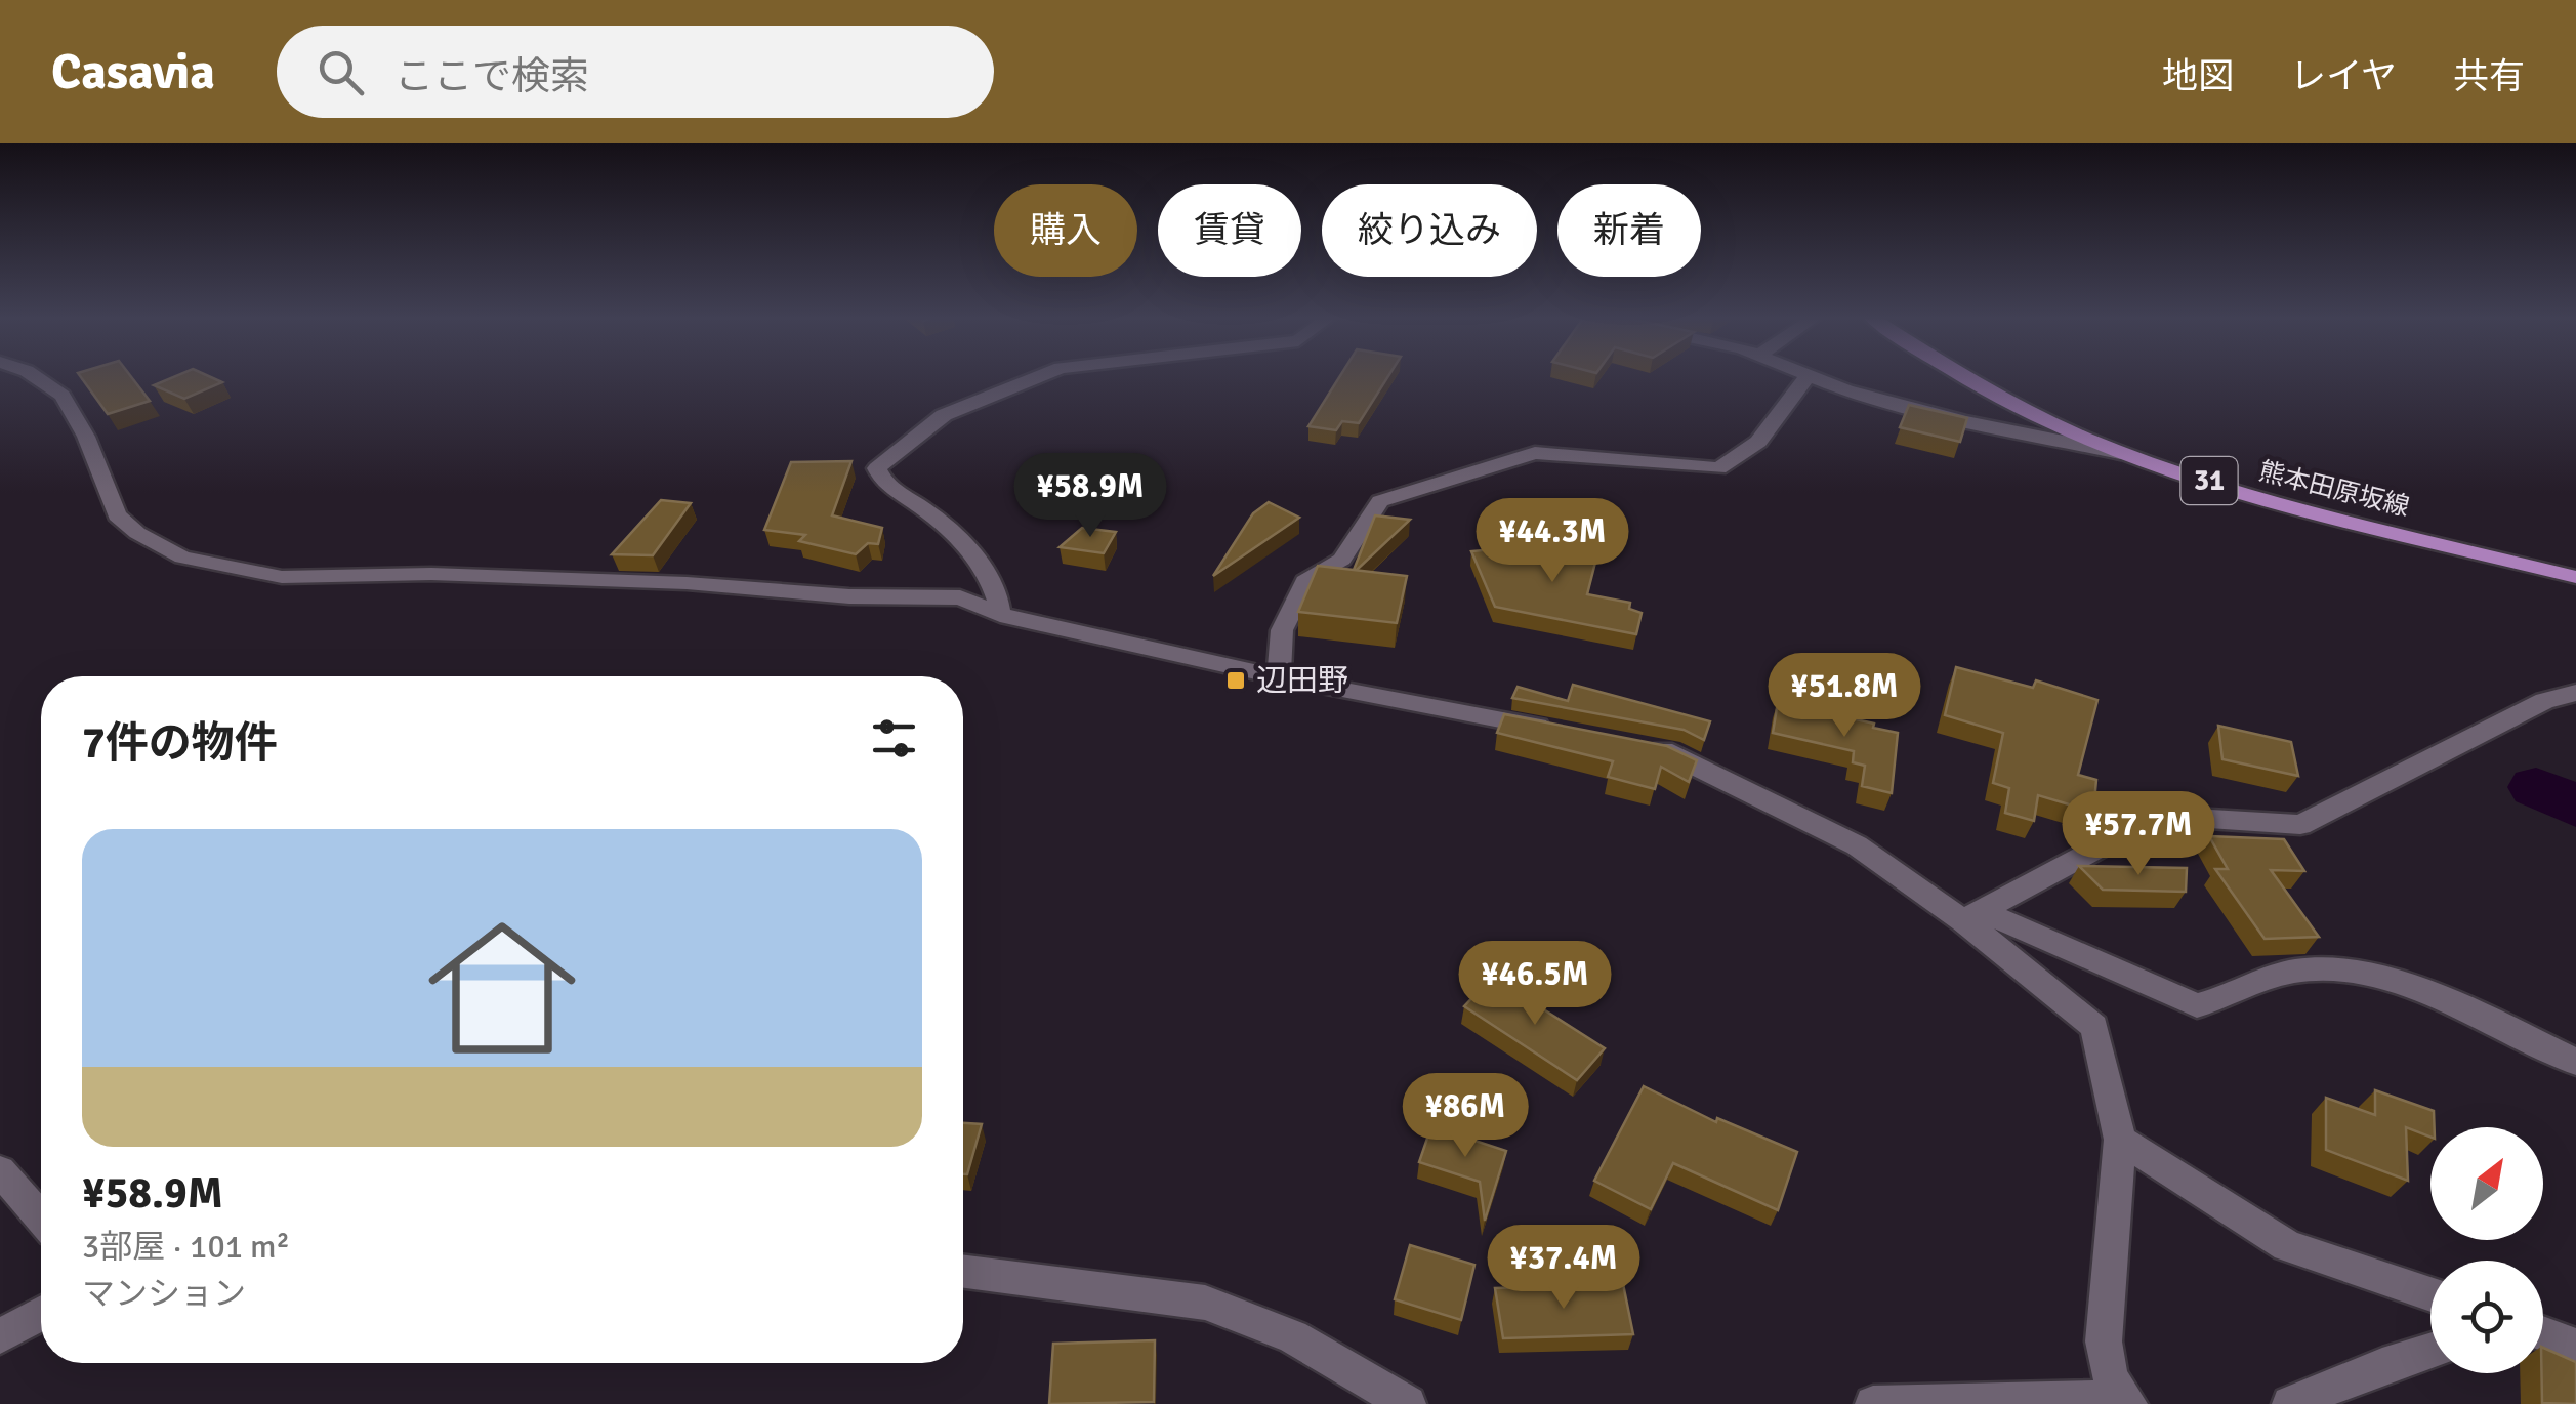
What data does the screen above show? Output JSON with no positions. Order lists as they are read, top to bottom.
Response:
{
  "streets": {
    "main road": ["31", "熊本田原坂線"]
  },
  "places": {
    "transit": ["辺田野"]
  },
  "north": "top right",
  "page": {
    "header": "Casavia",
    "search": "ここで検索",
    "nav": ["地図", "レイヤ", "共有"],
    "chip": [
      "購入",
      "賃貸",
      "絞り込み",
      "新着"
    ],
    "price": [
      "¥58.9M",
      "¥44.3M",
      "¥51.8M",
      "¥57.7M",
      "¥46.5M",
      "¥86M",
      "¥37.4M"
    ],
    "heading": "7件の物件",
    "list": [
      {
        "name": "¥58.9M",
        "note": "3部屋 · 101 m² · マンション"
      }
    ]
  }
}
